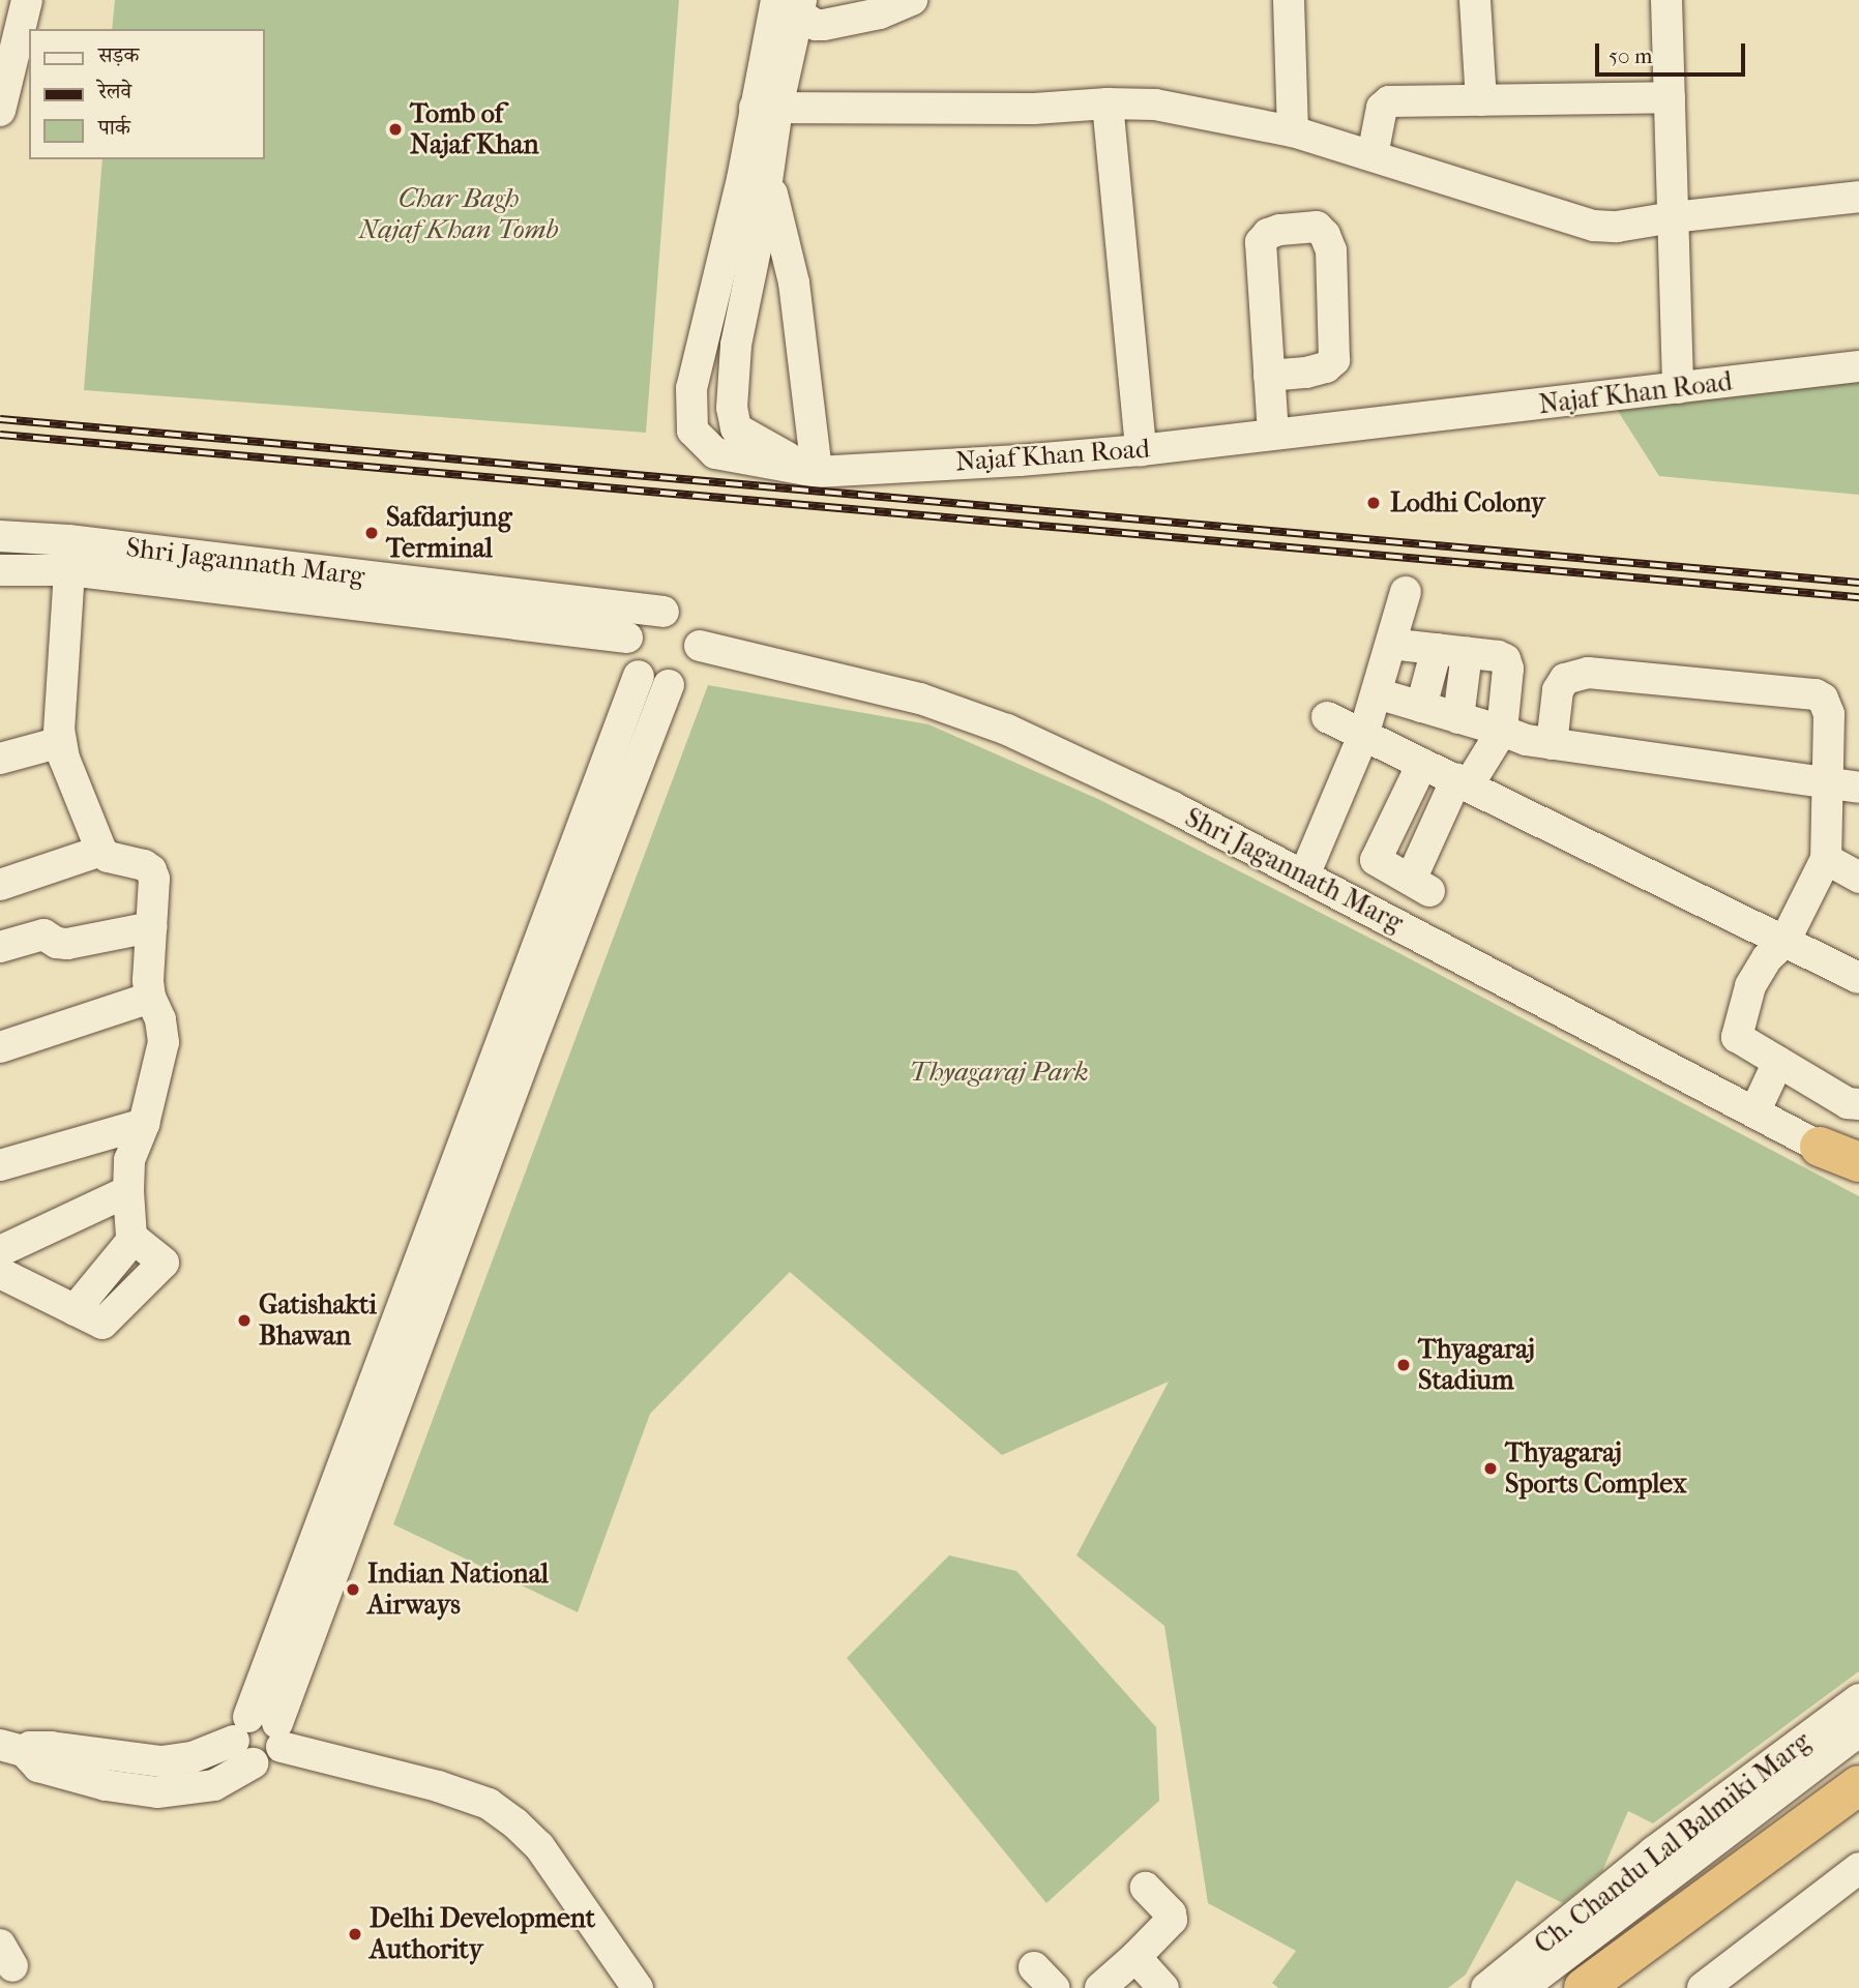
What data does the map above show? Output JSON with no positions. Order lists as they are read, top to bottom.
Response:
{
  "streets": {
    "street": ["Najaf Khan Road", "Shri Jagannath Marg", "Ch. Chandu Lal Balmiki Marg"]
  },
  "parks": ["Char Bagh Najaf Khan Tomb", "Thyagaraj Park"],
  "places": [
    "Tomb of Najaf Khan",
    "Lodhi Colony",
    "Safdarjung Terminal",
    "Gatishakti Bhawan",
    "Thyagaraj Stadium",
    "Thyagaraj Sports Complex",
    "Indian National Airways",
    "Delhi Development Authority"
  ],
  "legend": ["सड़क", "रेलवे", "पार्क"],
  "scale_bar": "50 m"
}
